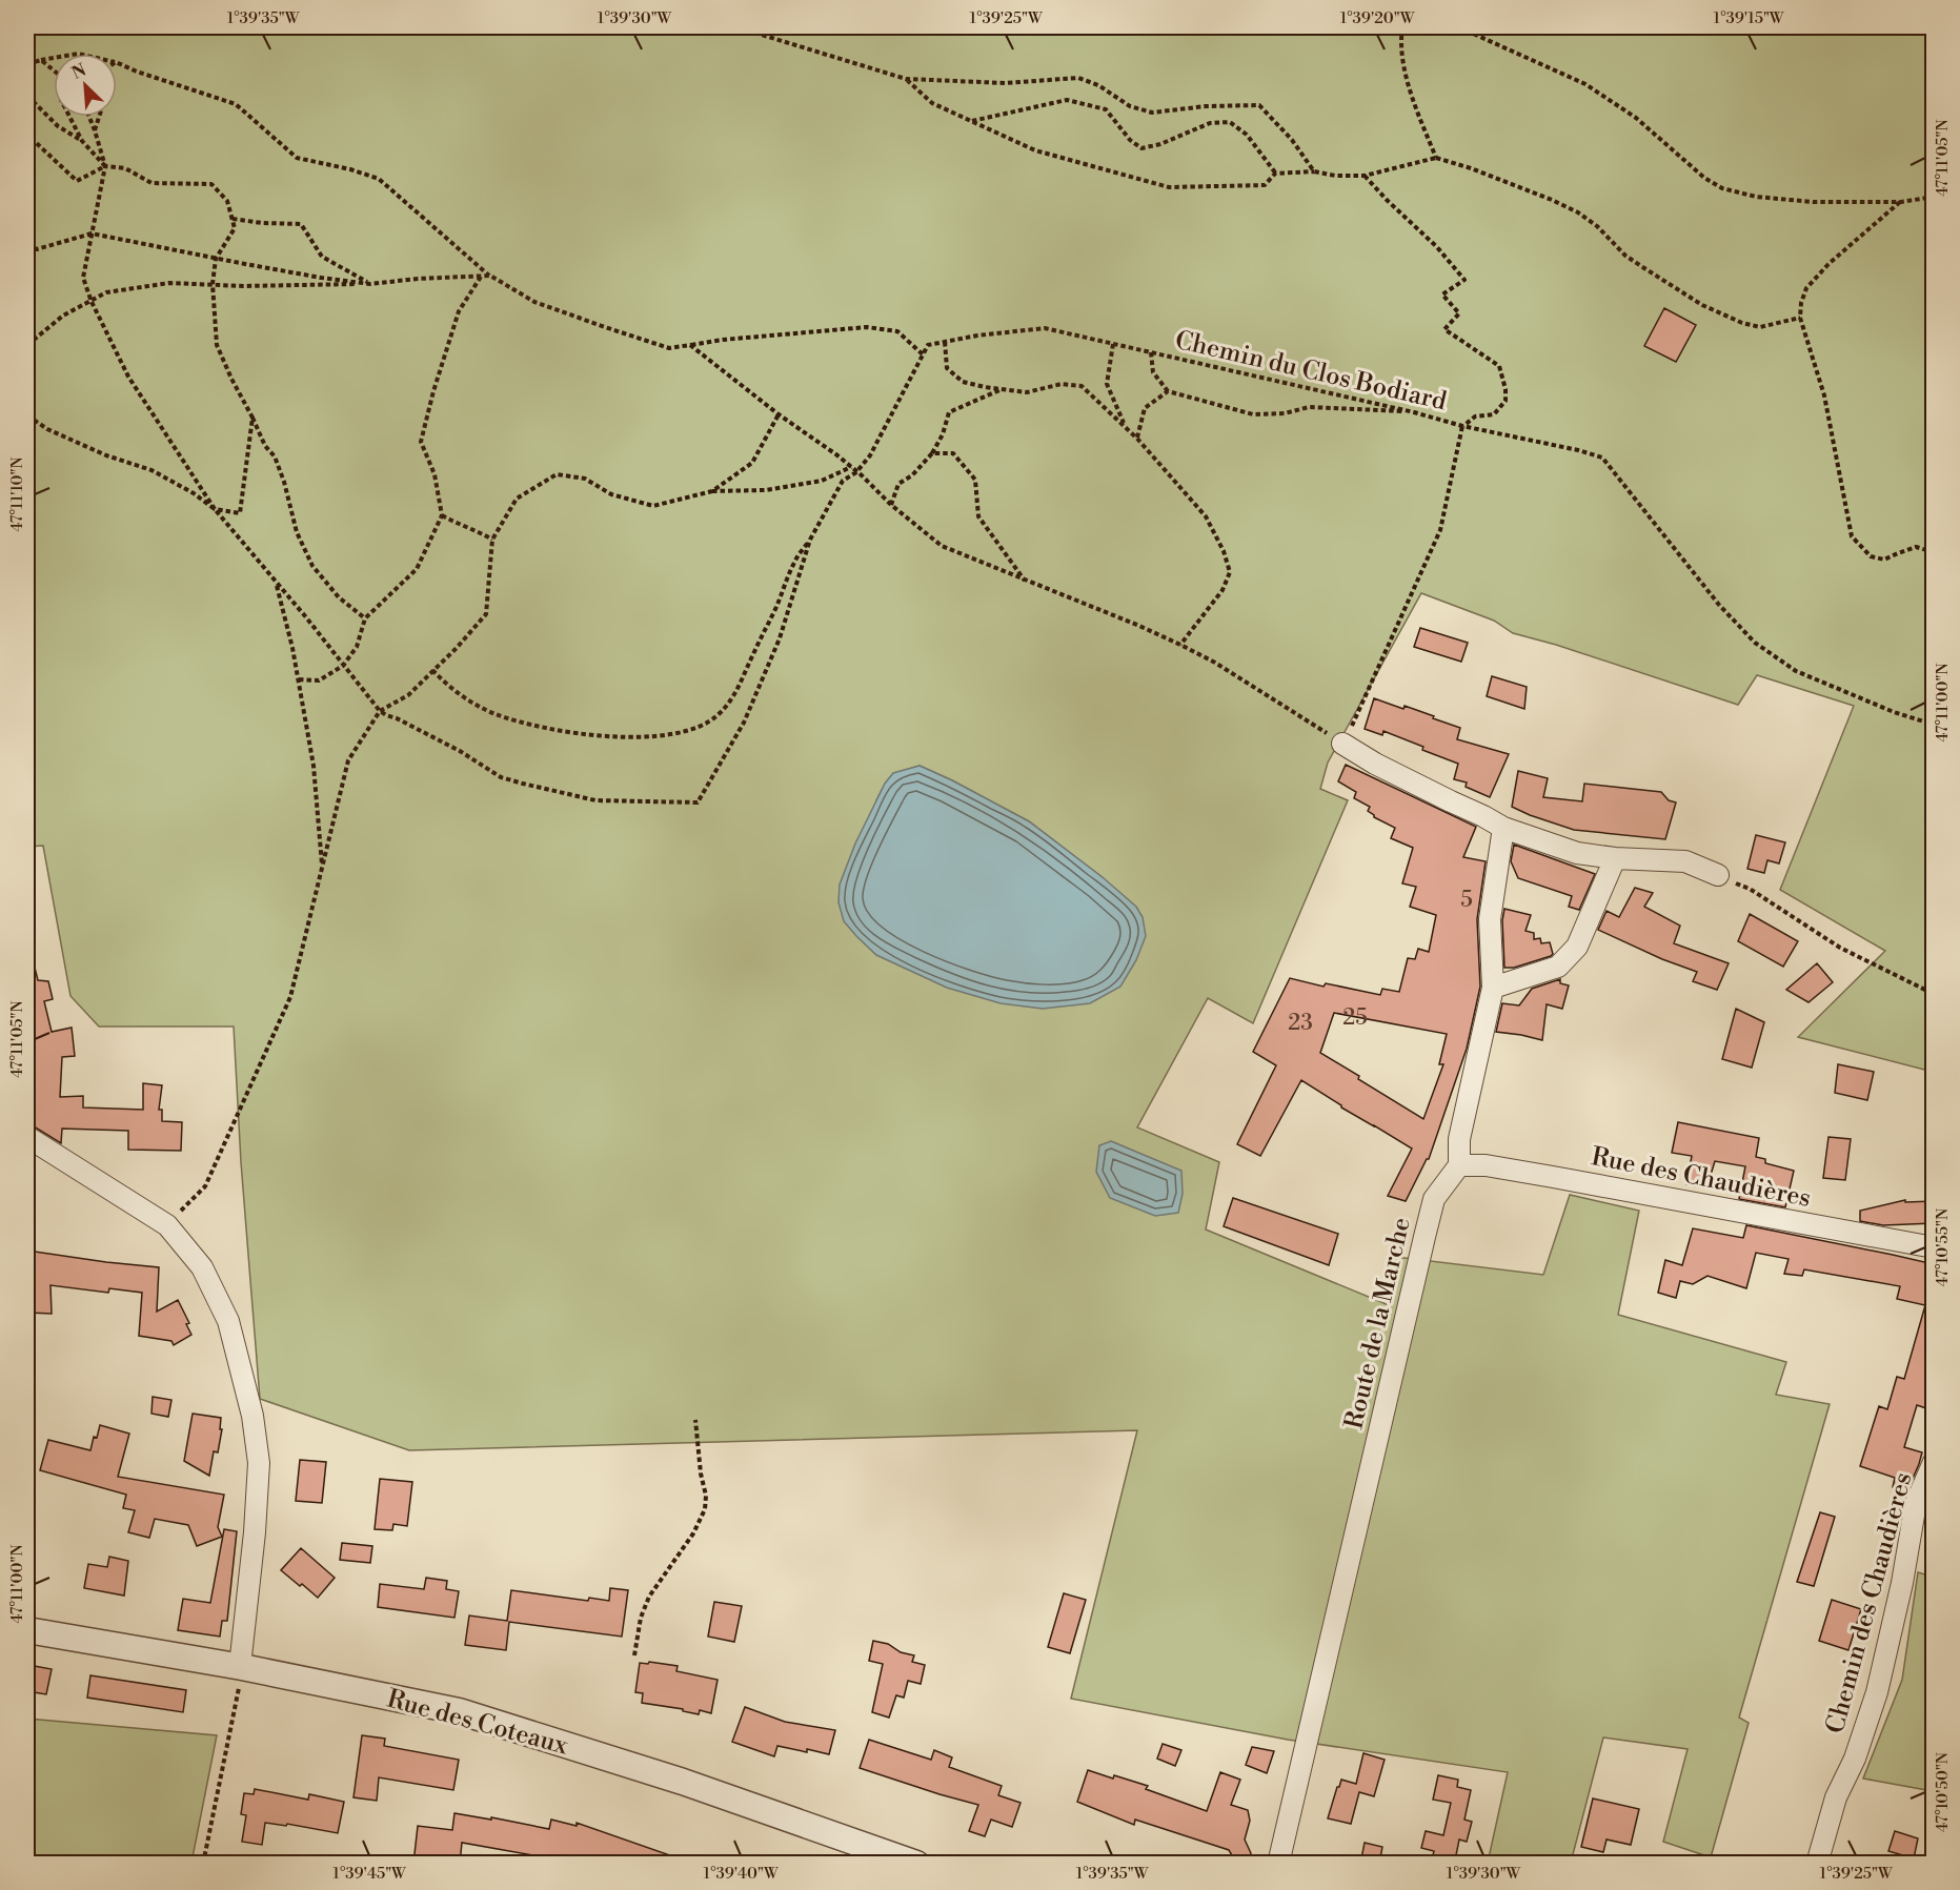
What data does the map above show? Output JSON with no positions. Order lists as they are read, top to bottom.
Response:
{
  "streets": {
    "street": [
      "Rue des Chaudières",
      "Route de la Marche",
      "Chemin des Chaudières",
      "Rue des Coteaux"
    ],
    "path": ["Chemin du Clos Bodiard"]
  },
  "crossings": [
    ["Rue des Chaudières", "Route de la Marche"]
  ],
  "house_numbers": ["5", "25", "23"],
  "north": "top left",
  "coordinates": [
    "1°39'35\"W",
    "1°39'30\"W",
    "1°39'25\"W",
    "1°39'20\"W",
    "1°39'15\"W",
    "47°11'05\"N",
    "47°11'10\"N",
    "47°11'00\"N",
    "47°10'55\"N",
    "47°10'50\"N",
    "1°39'45\"W",
    "1°39'40\"W"
  ]
}
